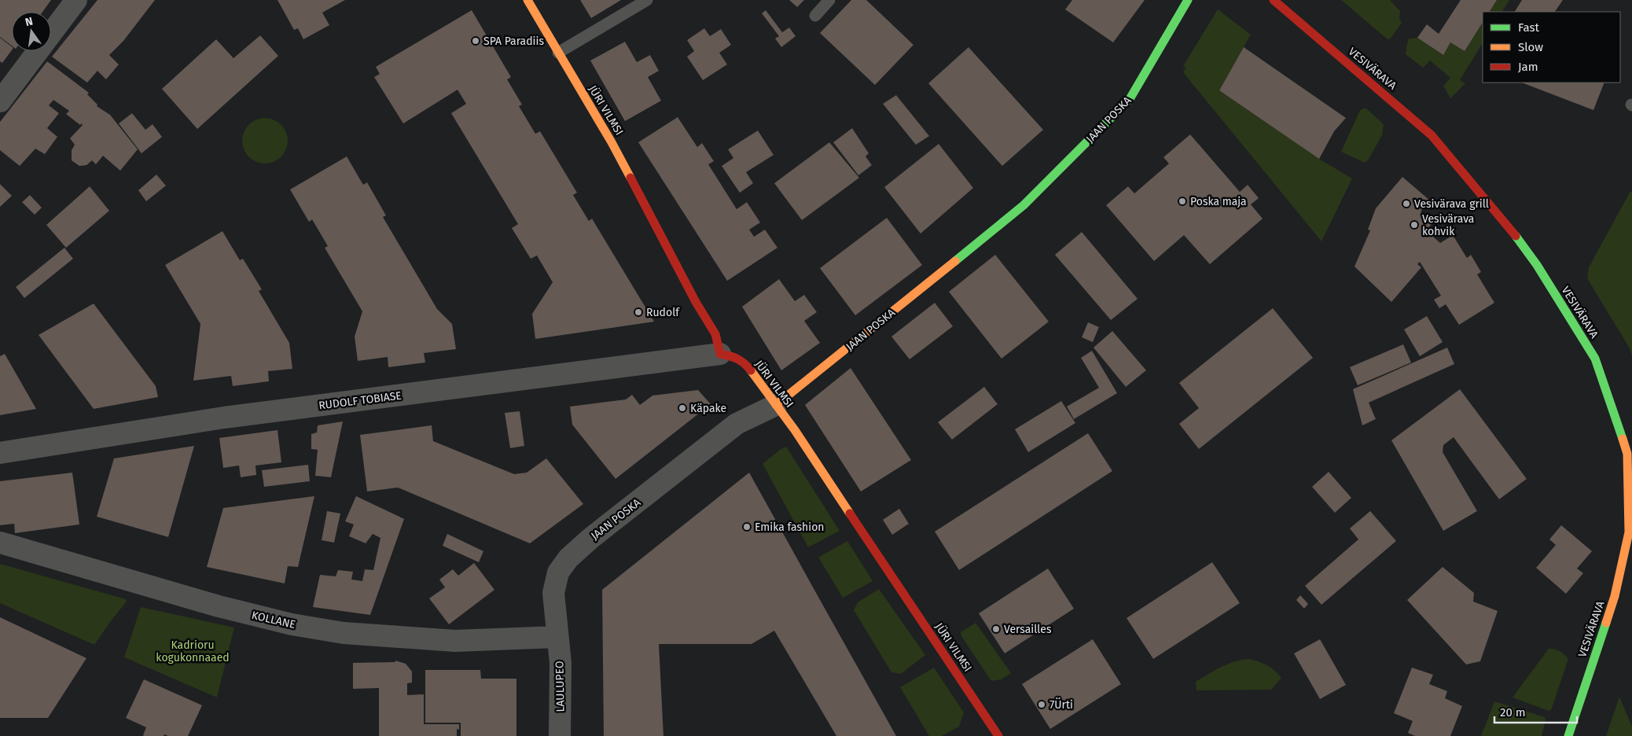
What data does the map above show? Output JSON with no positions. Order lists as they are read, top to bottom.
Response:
{
  "streets": {
    "street": [
      "VESIVÄRAVA",
      "JÜRI VILMSI",
      "JAAN POSKA",
      "RUDOLF TOBIASE",
      "KOLLANE",
      "LAULUPEO"
    ]
  },
  "crossings": [
    ["JÜRI VILMSI", "JAAN POSKA"],
    ["JÜRI VILMSI", "RUDOLF TOBIASE"],
    ["JAAN POSKA", "KOLLANE"],
    ["JAAN POSKA", "LAULUPEO"],
    ["KOLLANE", "LAULUPEO"]
  ],
  "parks": ["Kadrioru kogukonnaaed"],
  "places": [
    "SPA Paradiis",
    "Poska maja",
    "Vesivärava grill",
    "Vesivärava kohvik",
    "Rudolf",
    "Käpake",
    "Emika fashion",
    "Versailles",
    "7Ürti"
  ],
  "legend": ["Fast", "Slow", "Jam"],
  "scale_bar": "20 m",
  "north": "top"
}
